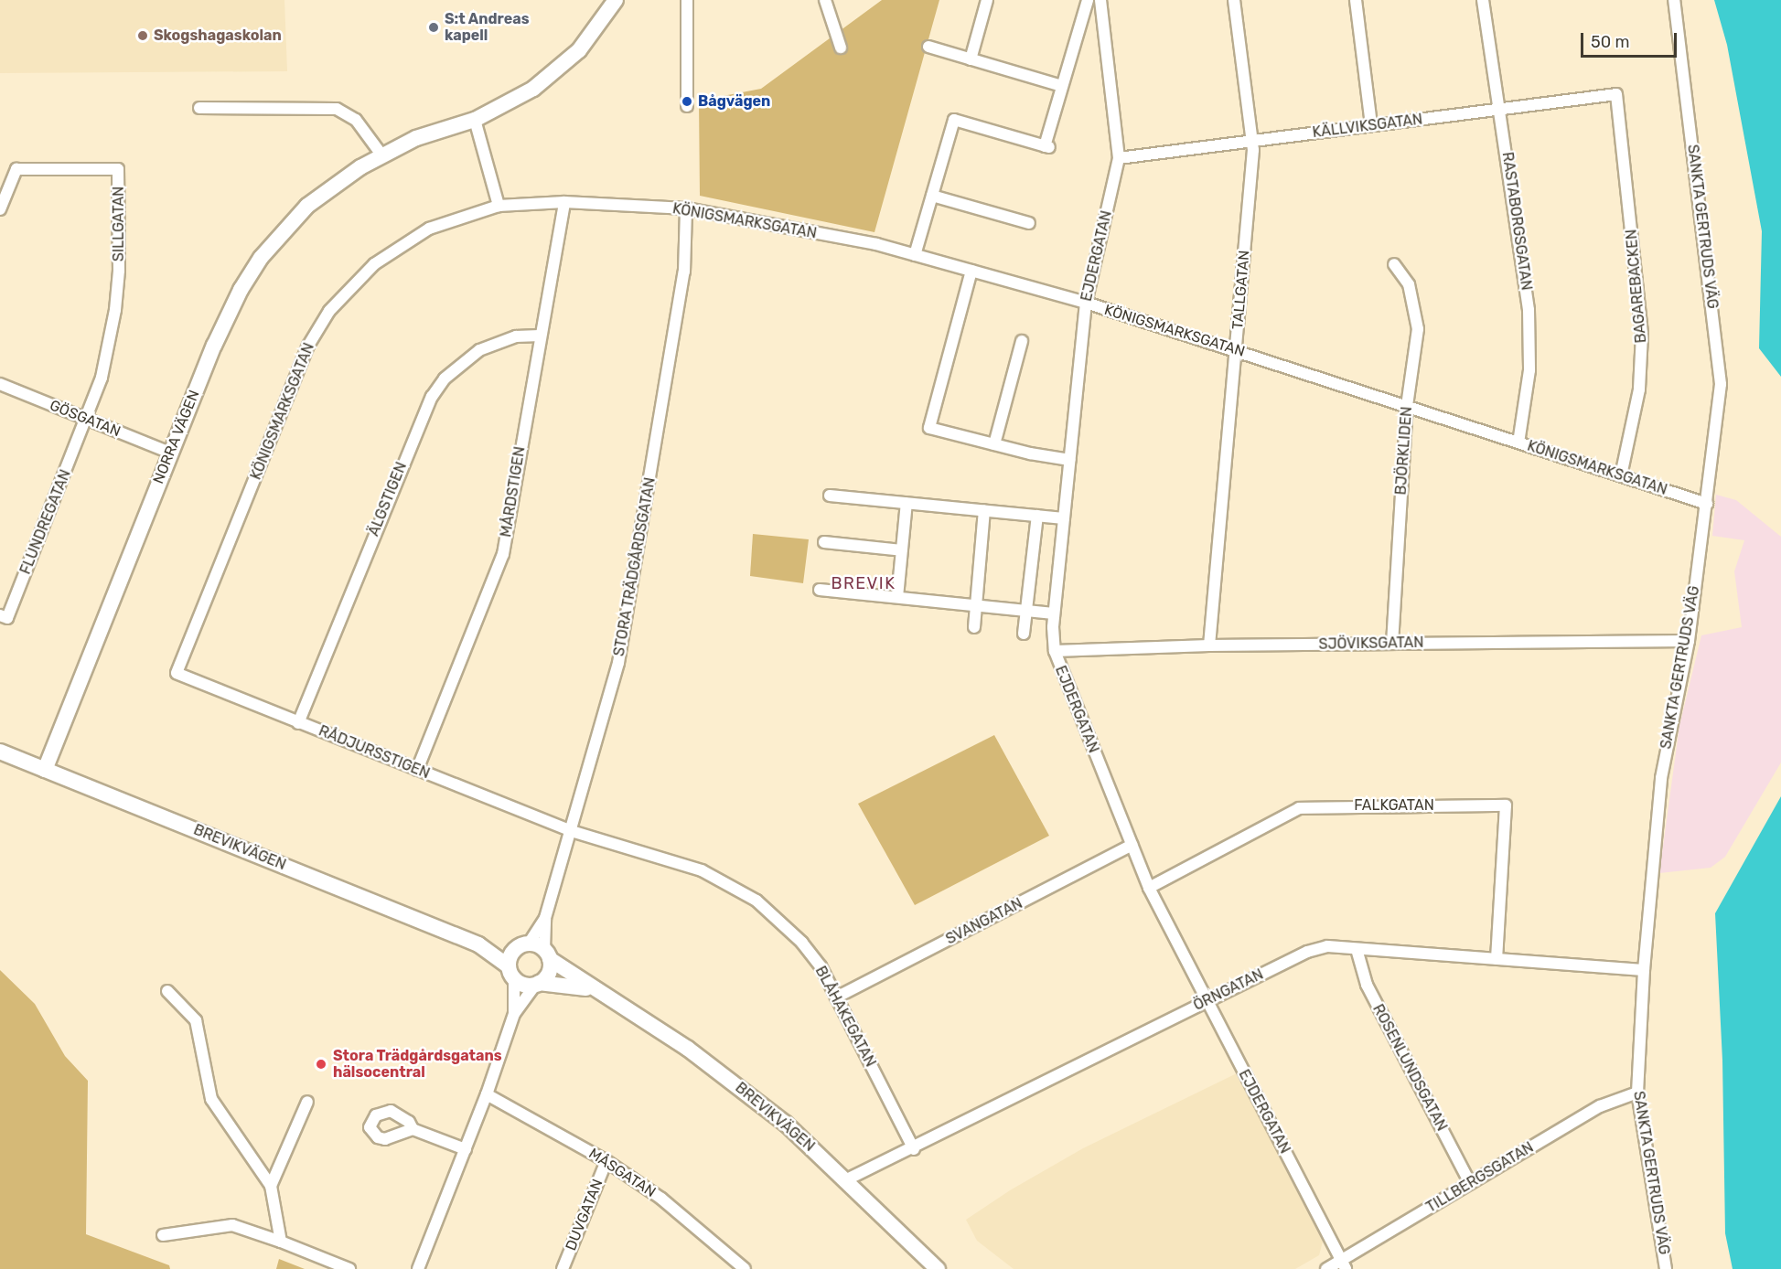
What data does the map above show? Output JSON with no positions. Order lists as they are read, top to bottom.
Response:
{
  "streets": {
    "street": [
      "KÄLLVIKSGATAN",
      "KÖNIGSMARKSGATAN",
      "RASTABORGSGATAN",
      "SILLGATAN",
      "SANKTA GERTRUDS VÄG",
      "EJDERGATAN",
      "BAGAREBACKEN",
      "TALLGATAN",
      "GÖSGATAN",
      "NORRA VÄGEN",
      "BJÖRKLIDEN",
      "MÅRDSTIGEN",
      "ÄLGSTIGEN",
      "FLUNDREGATAN",
      "STORA TRÄDGÅRDSGATAN",
      "SJÖVIKSGATAN",
      "RÅDJURSSTIGEN",
      "FALKGATAN",
      "BREVIKVÄGEN",
      "SVANGATAN",
      "ÖRNGATAN",
      "BLÅHAKEGATAN",
      "ROSENLUNDSGATAN",
      "MÅSGATAN",
      "TILLBERGSGATAN",
      "DUVGATAN"
    ]
  },
  "crossings": [
    ["KÄLLVIKSGATAN", "RASTABORGSGATAN"],
    ["KÄLLVIKSGATAN", "EJDERGATAN"],
    ["KÄLLVIKSGATAN", "BAGAREBACKEN"],
    ["KÄLLVIKSGATAN", "TALLGATAN"],
    ["KÖNIGSMARKSGATAN", "RASTABORGSGATAN"],
    ["KÖNIGSMARKSGATAN", "SANKTA GERTRUDS VÄG"],
    ["KÖNIGSMARKSGATAN", "EJDERGATAN"],
    ["KÖNIGSMARKSGATAN", "BAGAREBACKEN"],
    ["KÖNIGSMARKSGATAN", "TALLGATAN"],
    ["KÖNIGSMARKSGATAN", "BJÖRKLIDEN"],
    ["KÖNIGSMARKSGATAN", "MÅRDSTIGEN"],
    ["KÖNIGSMARKSGATAN", "STORA TRÄDGÅRDSGATAN"],
    ["KÖNIGSMARKSGATAN", "RÅDJURSSTIGEN"],
    ["SILLGATAN", "GÖSGATAN"],
    ["SILLGATAN", "FLUNDREGATAN"],
    ["SANKTA GERTRUDS VÄG", "SJÖVIKSGATAN"],
    ["SANKTA GERTRUDS VÄG", "ÖRNGATAN"],
    ["SANKTA GERTRUDS VÄG", "TILLBERGSGATAN"],
    ["EJDERGATAN", "SJÖVIKSGATAN"],
    ["EJDERGATAN", "FALKGATAN"],
    ["EJDERGATAN", "SVANGATAN"],
    ["EJDERGATAN", "ÖRNGATAN"],
    ["EJDERGATAN", "TILLBERGSGATAN"],
    ["TALLGATAN", "SJÖVIKSGATAN"],
    ["GÖSGATAN", "NORRA VÄGEN"],
    ["GÖSGATAN", "FLUNDREGATAN"],
    ["NORRA VÄGEN", "BREVIKVÄGEN"],
    ["BJÖRKLIDEN", "SJÖVIKSGATAN"],
    ["MÅRDSTIGEN", "ÄLGSTIGEN"],
    ["MÅRDSTIGEN", "RÅDJURSSTIGEN"],
    ["ÄLGSTIGEN", "RÅDJURSSTIGEN"],
    ["STORA TRÄDGÅRDSGATAN", "RÅDJURSSTIGEN"],
    ["STORA TRÄDGÅRDSGATAN", "BREVIKVÄGEN"],
    ["STORA TRÄDGÅRDSGATAN", "BLÅHAKEGATAN"],
    ["RÅDJURSSTIGEN", "BLÅHAKEGATAN"],
    ["FALKGATAN", "ÖRNGATAN"],
    ["BREVIKVÄGEN", "ÖRNGATAN"],
    ["SVANGATAN", "BLÅHAKEGATAN"],
    ["ÖRNGATAN", "BLÅHAKEGATAN"],
    ["ÖRNGATAN", "ROSENLUNDSGATAN"],
    ["ROSENLUNDSGATAN", "TILLBERGSGATAN"],
    ["MÅSGATAN", "DUVGATAN"]
  ],
  "districts": ["BREVIK"],
  "places": [
    "S:t Andreas kapell",
    "Skogshagaskolan",
    "Bågvägen",
    "Stora Trädgårdsgatans hälsocentral"
  ],
  "scale_bar": "50 m"
}
